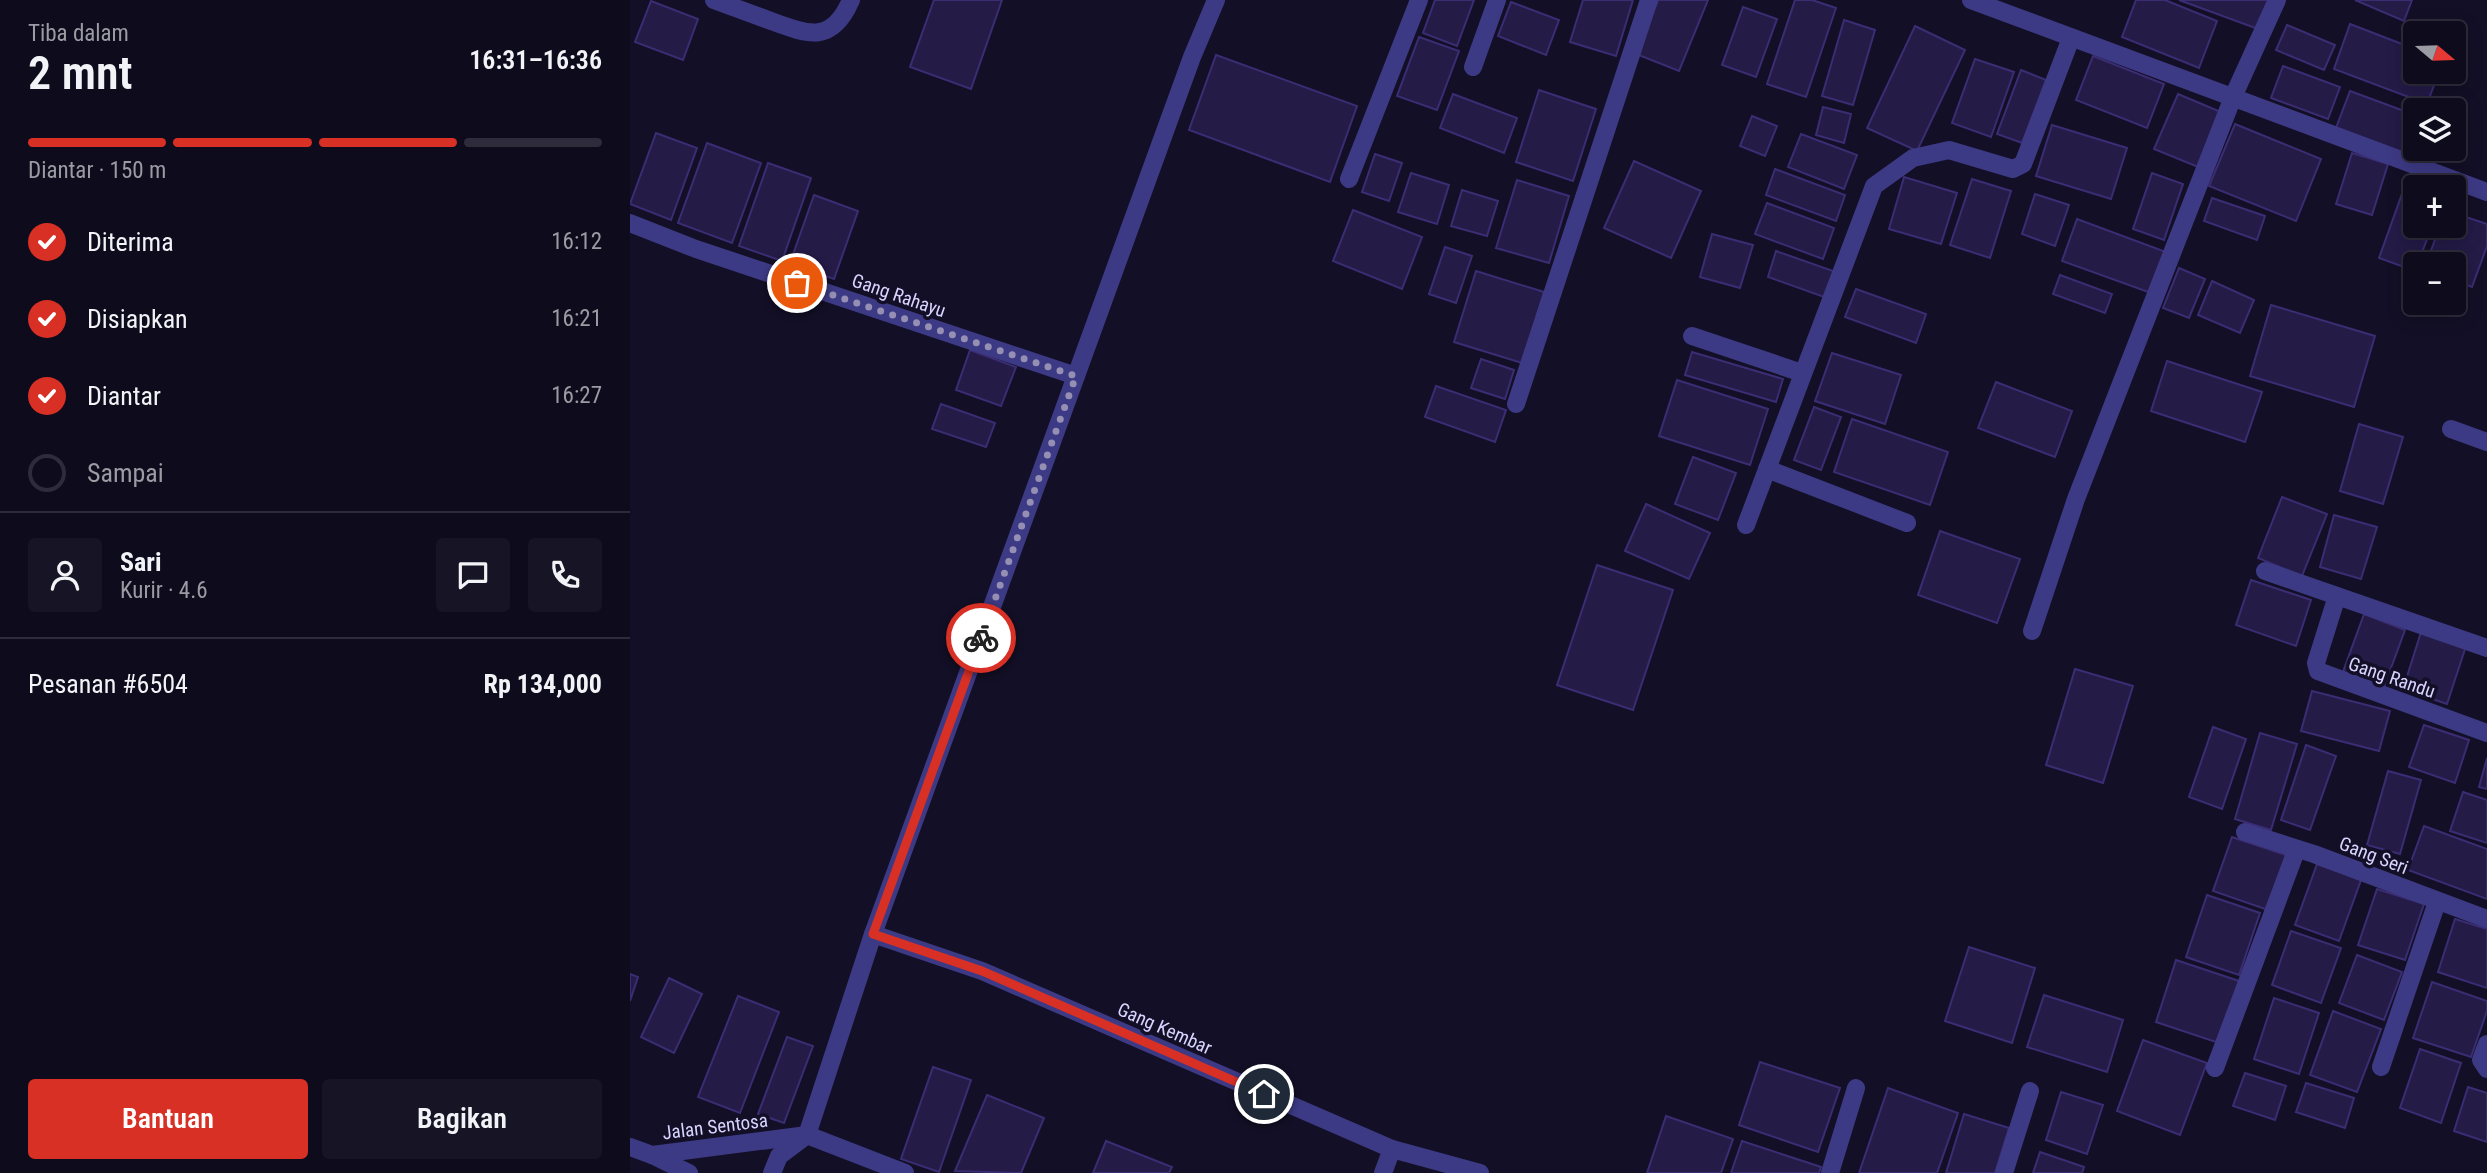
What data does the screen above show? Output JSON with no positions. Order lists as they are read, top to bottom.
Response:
{
  "streets": {
    "street": [
      "Gang Rahayu",
      "Gang Randu",
      "Gang Seri",
      "Gang Kembar",
      "Jalan Sentosa"
    ]
  },
  "north": "right",
  "page": {
    "heading": ["2 mnt", "Tiba dalam", "16:31–16:36"],
    "panel": [
      "Sari",
      "Kurir · 4.6",
      "Pesanan #6504",
      "Rp 134,000"
    ],
    "map_buttons": ["+", "−"],
    "bar": "Diantar · 150 m",
    "list": [
      ["Diterima", "16:12"],
      ["Disiapkan", "16:21"],
      ["Diantar", "16:27"],
      "Sampai"
    ],
    "buttons": ["Bantuan", "Bagikan"]
  }
}
